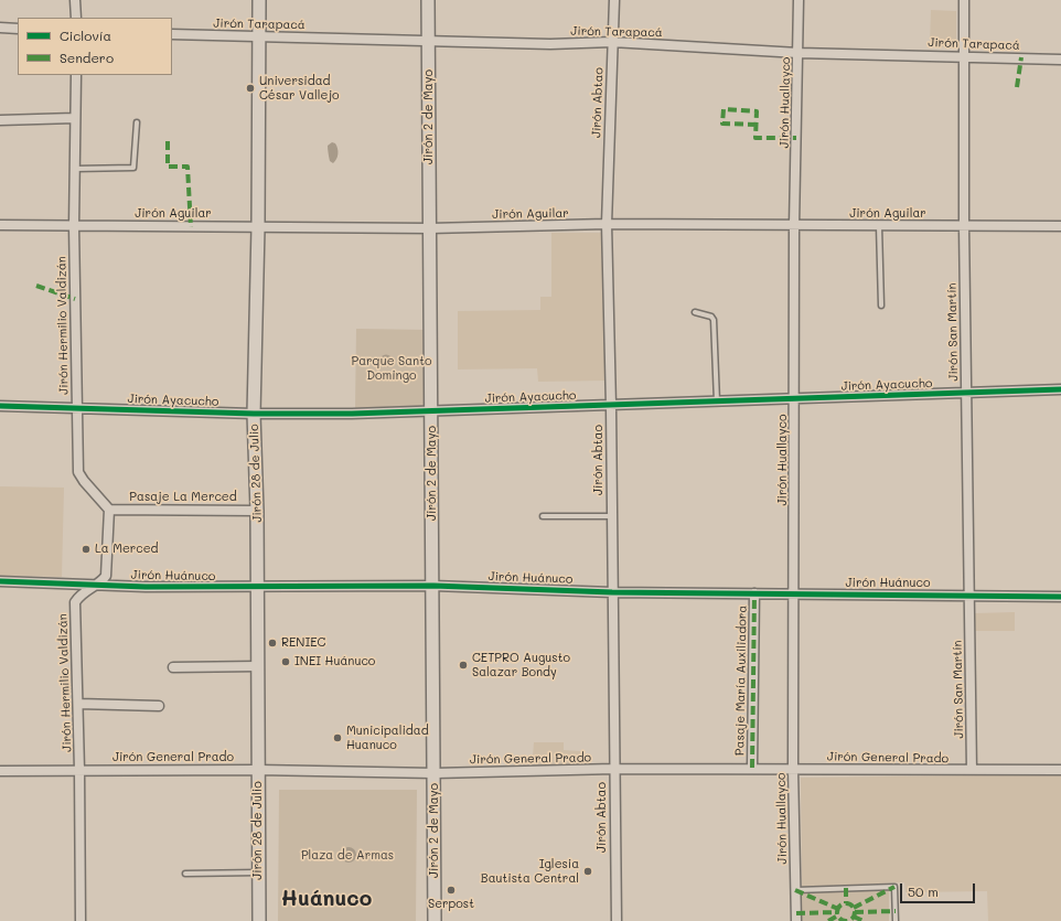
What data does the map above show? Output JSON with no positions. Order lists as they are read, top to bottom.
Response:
{
  "streets": {
    "street": [
      "Jirón Tarapacá",
      "Jirón Abtao",
      "Jirón Huallayco",
      "Jirón 2 de Mayo",
      "Jirón Aguilar",
      "Jirón Hermilio Valdizán",
      "Jirón San Martín",
      "Jirón Ayacucho",
      "Jirón 28 de Julio",
      "Pasaje La Merced",
      "Jirón Huánuco",
      "Pasaje María Auxiliadora",
      "Jirón General Prado"
    ]
  },
  "crossings": [
    ["Jirón Tarapacá", "Jirón Abtao"],
    ["Jirón Tarapacá", "Jirón Huallayco"],
    ["Jirón Tarapacá", "Jirón 2 de Mayo"],
    ["Jirón Tarapacá", "Jirón San Martín"],
    ["Jirón Tarapacá", "Jirón 28 de Julio"],
    ["Jirón Abtao", "Jirón Aguilar"],
    ["Jirón Abtao", "Jirón Ayacucho"],
    ["Jirón Abtao", "Jirón Huánuco"],
    ["Jirón Abtao", "Jirón General Prado"],
    ["Jirón Huallayco", "Jirón Aguilar"],
    ["Jirón Huallayco", "Jirón Ayacucho"],
    ["Jirón Huallayco", "Jirón Huánuco"],
    ["Jirón Huallayco", "Jirón General Prado"],
    ["Jirón 2 de Mayo", "Jirón Aguilar"],
    ["Jirón 2 de Mayo", "Jirón Ayacucho"],
    ["Jirón 2 de Mayo", "Jirón Huánuco"],
    ["Jirón 2 de Mayo", "Jirón General Prado"],
    ["Jirón Aguilar", "Jirón Hermilio Valdizán"],
    ["Jirón Aguilar", "Jirón San Martín"],
    ["Jirón Aguilar", "Jirón 28 de Julio"],
    ["Jirón Hermilio Valdizán", "Jirón Ayacucho"],
    ["Jirón Hermilio Valdizán", "Pasaje La Merced"],
    ["Jirón Hermilio Valdizán", "Jirón Huánuco"],
    ["Jirón Hermilio Valdizán", "Jirón General Prado"],
    ["Jirón San Martín", "Jirón Ayacucho"],
    ["Jirón San Martín", "Jirón Huánuco"],
    ["Jirón San Martín", "Jirón General Prado"],
    ["Jirón Ayacucho", "Jirón 28 de Julio"],
    ["Jirón 28 de Julio", "Pasaje La Merced"],
    ["Jirón 28 de Julio", "Jirón Huánuco"],
    ["Jirón 28 de Julio", "Jirón General Prado"],
    ["Jirón Huánuco", "Pasaje María Auxiliadora"],
    ["Pasaje María Auxiliadora", "Jirón General Prado"]
  ],
  "districts": ["Huánuco"],
  "parks": ["Parque Santo Domingo", "Plaza de Armas"],
  "places": [
    "Universidad César Vallejo",
    "La Merced",
    "RENIEC",
    "INEI Huánuco",
    "CETPRO Augusto Salazar Bondy",
    "Municipalidad Huanuco",
    "Iglesia Bautista Central",
    "Serpost"
  ],
  "legend": ["Ciclovía", "Sendero"],
  "scale_bar": "50 m"
}
